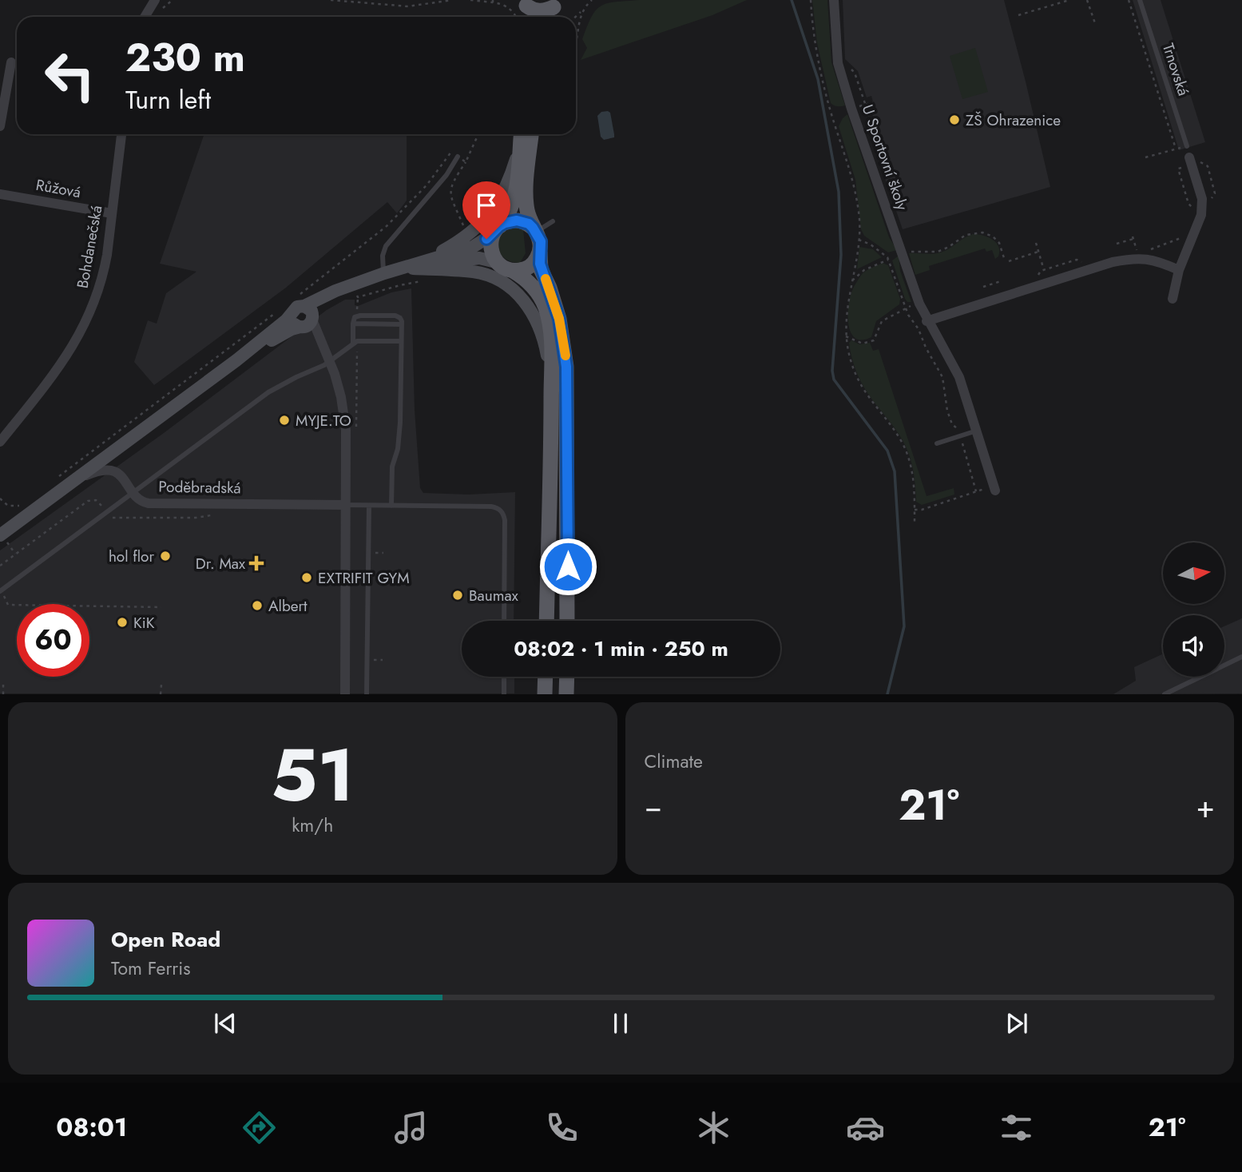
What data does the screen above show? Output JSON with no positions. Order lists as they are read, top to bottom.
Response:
{
  "streets": {
    "street": [
      "U Sportovní školy",
      "Růžová",
      "Bohdanečská",
      "Poděbradská"
    ],
    "lane": ["Trnovská"]
  },
  "crossings": [
    ["Růžová", "Bohdanečská"]
  ],
  "places": {
    "other": [
      "ZŠ Ohrazenice",
      "MYJE.TO",
      "hol flor",
      "EXTRIFIT GYM",
      "Baumax",
      "Albert",
      "KiK"
    ],
    "health": ["Dr. Max"]
  },
  "north": "right",
  "page": {
    "turn": ["230 m", "Turn left"],
    "limit": "60",
    "trip": "08:02 · 1 min · 250 m",
    "tile": [
      ["51", "km/h"],
      "Climate"
    ],
    "heat": ["−", "21°", "+"],
    "song": ["Open Road", "Tom Ferris"],
    "tabs": ["08:01", "21°"]
  }
}
